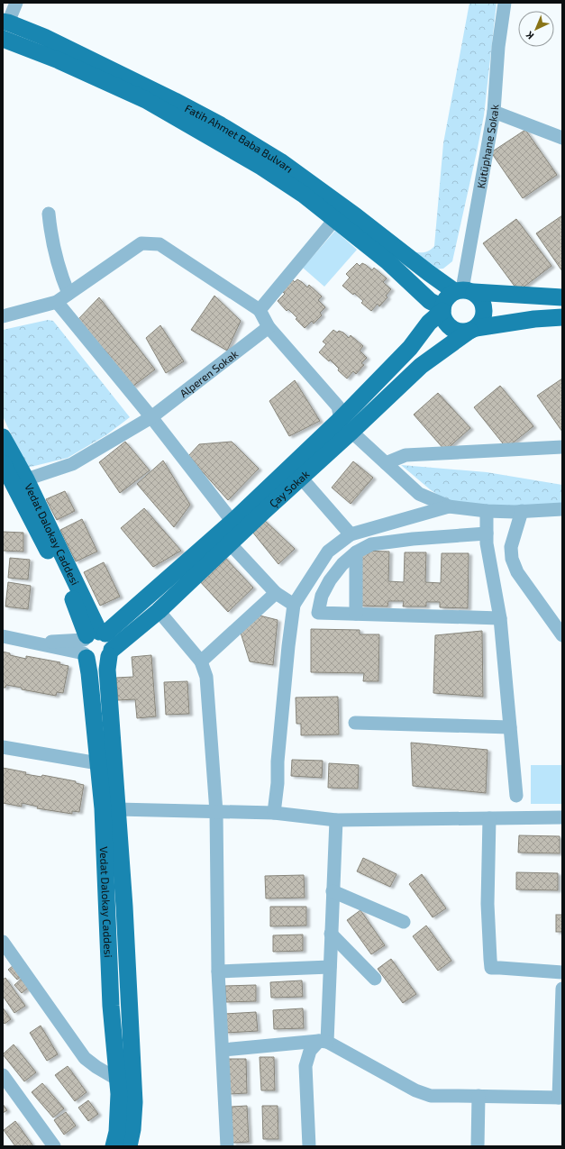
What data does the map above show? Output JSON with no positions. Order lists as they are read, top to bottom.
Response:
{
  "streets": {
    "main road": ["Fatih Ahmet Baba Bulvarı", "Çay Sokak", "Vedat Dalokay Caddesi"],
    "street": ["Kütüphane Sokak", "Alperen Sokak"]
  },
  "crossings": [
    ["Fatih Ahmet Baba Bulvarı", "Kütüphane Sokak"],
    ["Fatih Ahmet Baba Bulvarı", "Çay Sokak"],
    ["Kütüphane Sokak", "Çay Sokak"],
    ["Alperen Sokak", "Vedat Dalokay Caddesi"],
    ["Çay Sokak", "Vedat Dalokay Caddesi"]
  ],
  "north": "bottom left"
}
